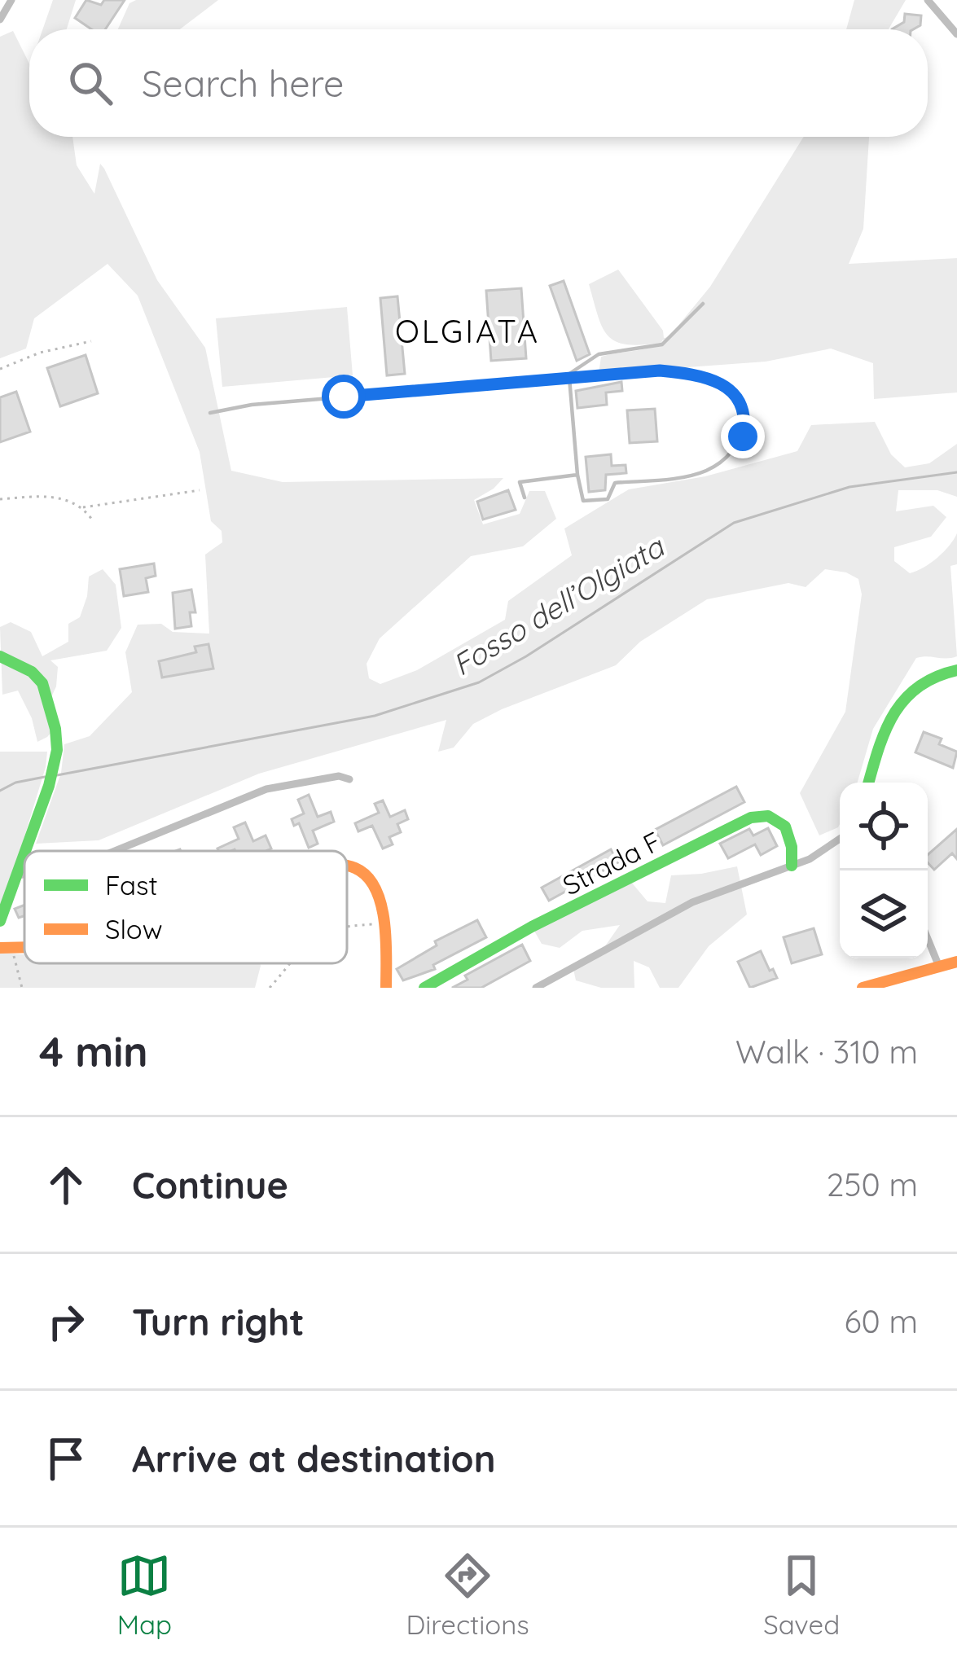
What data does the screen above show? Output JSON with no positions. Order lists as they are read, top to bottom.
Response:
{
  "streets": {
    "street": ["Strada F"]
  },
  "districts": ["OLGIATA"],
  "water": ["Fosso dell’Olgiata"],
  "legend": ["Fast", "Slow"],
  "page": {
    "search": "Search here",
    "heading": ["4 min", "Walk · 310 m"],
    "list": [
      ["Continue", "250 m"],
      ["Turn right", "60 m"],
      "Arrive at destination"
    ],
    "nav": ["Map", "Directions", "Saved"]
  }
}
